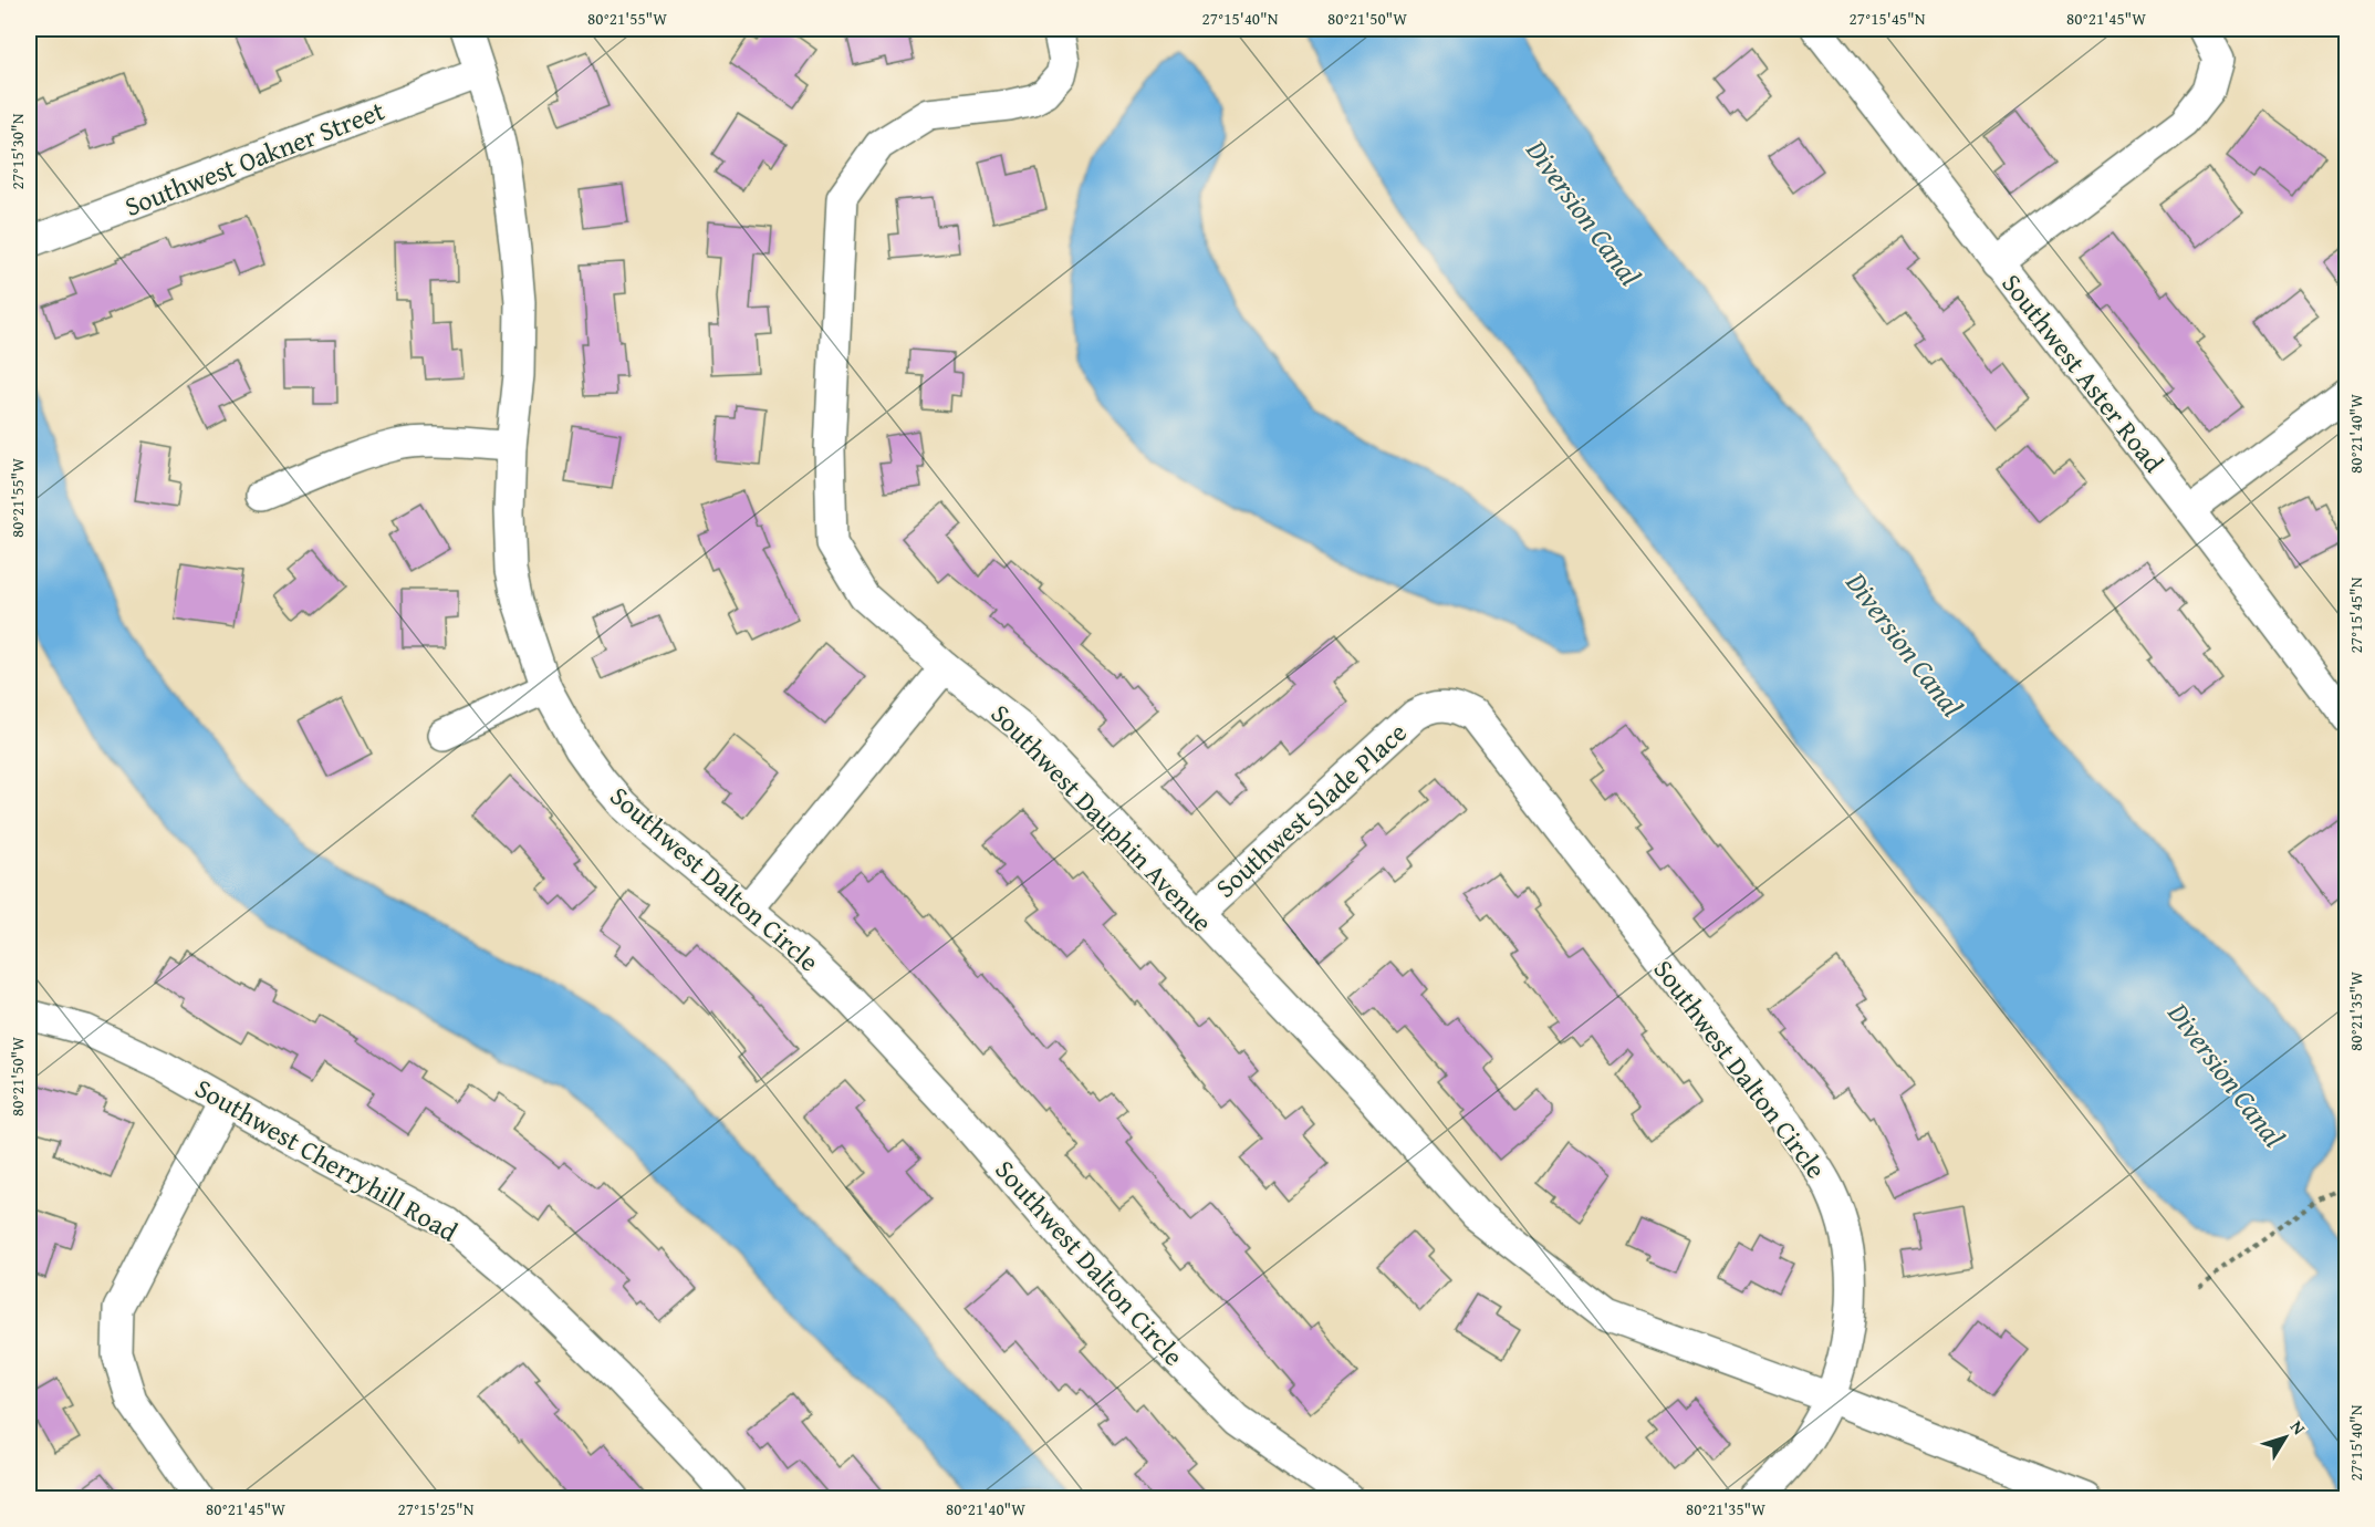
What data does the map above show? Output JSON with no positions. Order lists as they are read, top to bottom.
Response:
{
  "streets": {
    "street": [
      "Southwest Oakner Street",
      "Southwest Aster Road",
      "Southwest Slade Place",
      "Southwest Dauphin Avenue",
      "Southwest Dalton Circle",
      "Southwest Cherryhill Road"
    ]
  },
  "crossings": [
    ["Southwest Oakner Street", "Southwest Dalton Circle"],
    ["Southwest Slade Place", "Southwest Dauphin Avenue"],
    ["Southwest Slade Place", "Southwest Dalton Circle"],
    ["Southwest Dauphin Avenue", "Southwest Dalton Circle"]
  ],
  "water": ["Diversion Canal"],
  "north": "top right",
  "coordinates": [
    "80°21'55\"W",
    "27°15'40\"N",
    "80°21'50\"W",
    "27°15'45\"N",
    "80°21'45\"W",
    "27°15'30\"N",
    "80°21'40\"W",
    "80°21'35\"W",
    "27°15'25\"N"
  ]
}
